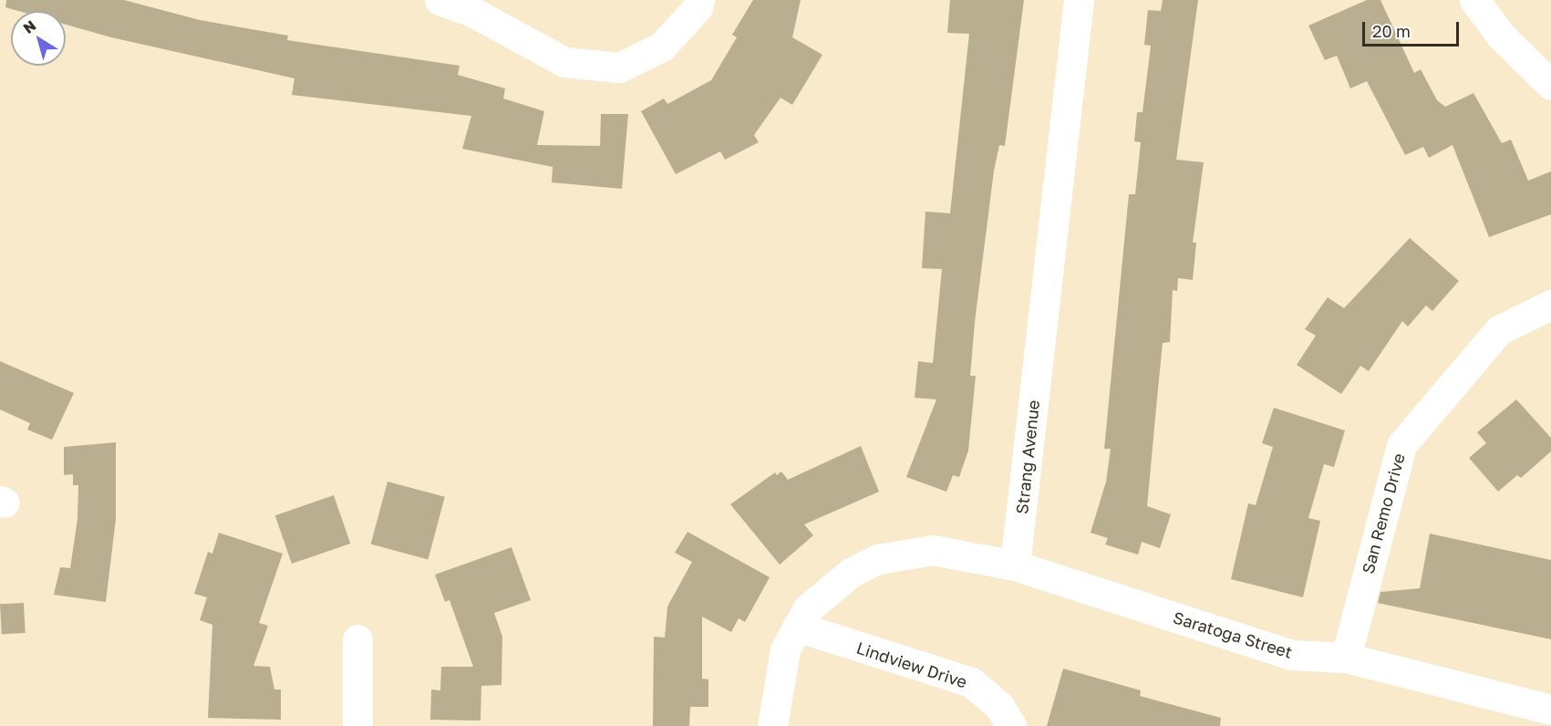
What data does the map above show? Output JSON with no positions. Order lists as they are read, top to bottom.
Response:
{
  "streets": {
    "street": [
      "Strang Avenue",
      "San Remo Drive",
      "Saratoga Street",
      "Lindview Drive"
    ]
  },
  "crossings": [
    ["Strang Avenue", "Saratoga Street"],
    ["San Remo Drive", "Saratoga Street"]
  ],
  "scale_bar": "20 m",
  "north": "top left"
}
